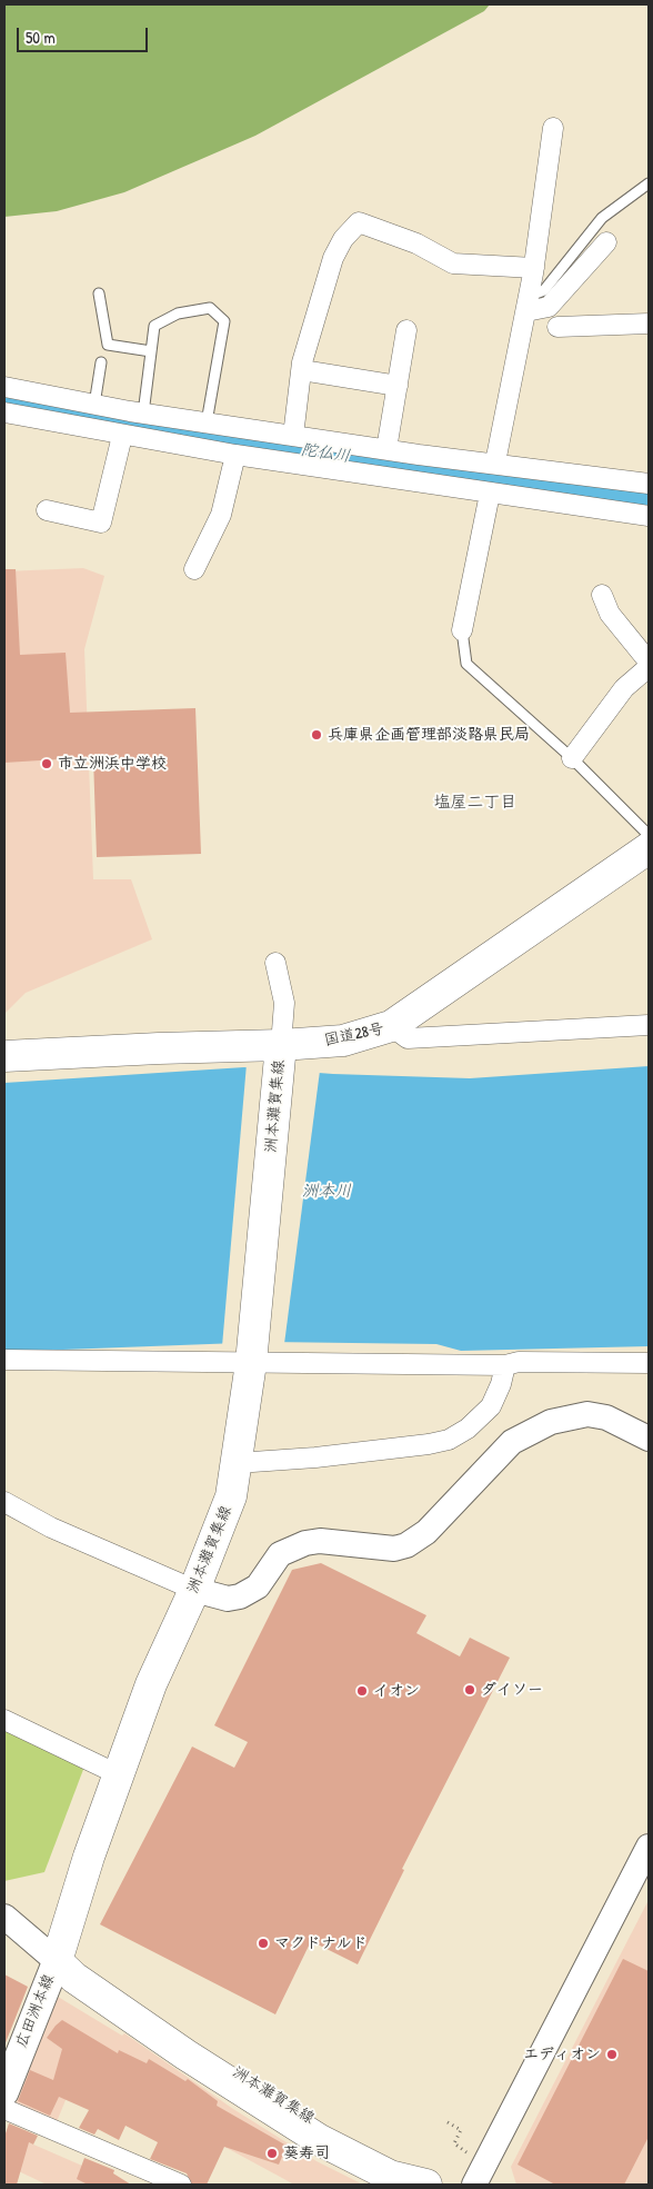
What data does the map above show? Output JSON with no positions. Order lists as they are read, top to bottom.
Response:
{
  "streets": {
    "main road": ["国道28号", "洲本灘賀集線", "広田洲本線"]
  },
  "crossings": [
    ["国道28号", "洲本灘賀集線"],
    ["洲本灘賀集線", "広田洲本線"]
  ],
  "districts": ["塩屋二丁目"],
  "water": ["陀仏川", "洲本川"],
  "places": [
    "兵庫県企画管理部淡路県民局",
    "市立洲浜中学校",
    "ダイソー",
    "イオン",
    "マクドナルド",
    "エディオン",
    "葵寿司"
  ],
  "scale_bar": "50 m"
}
